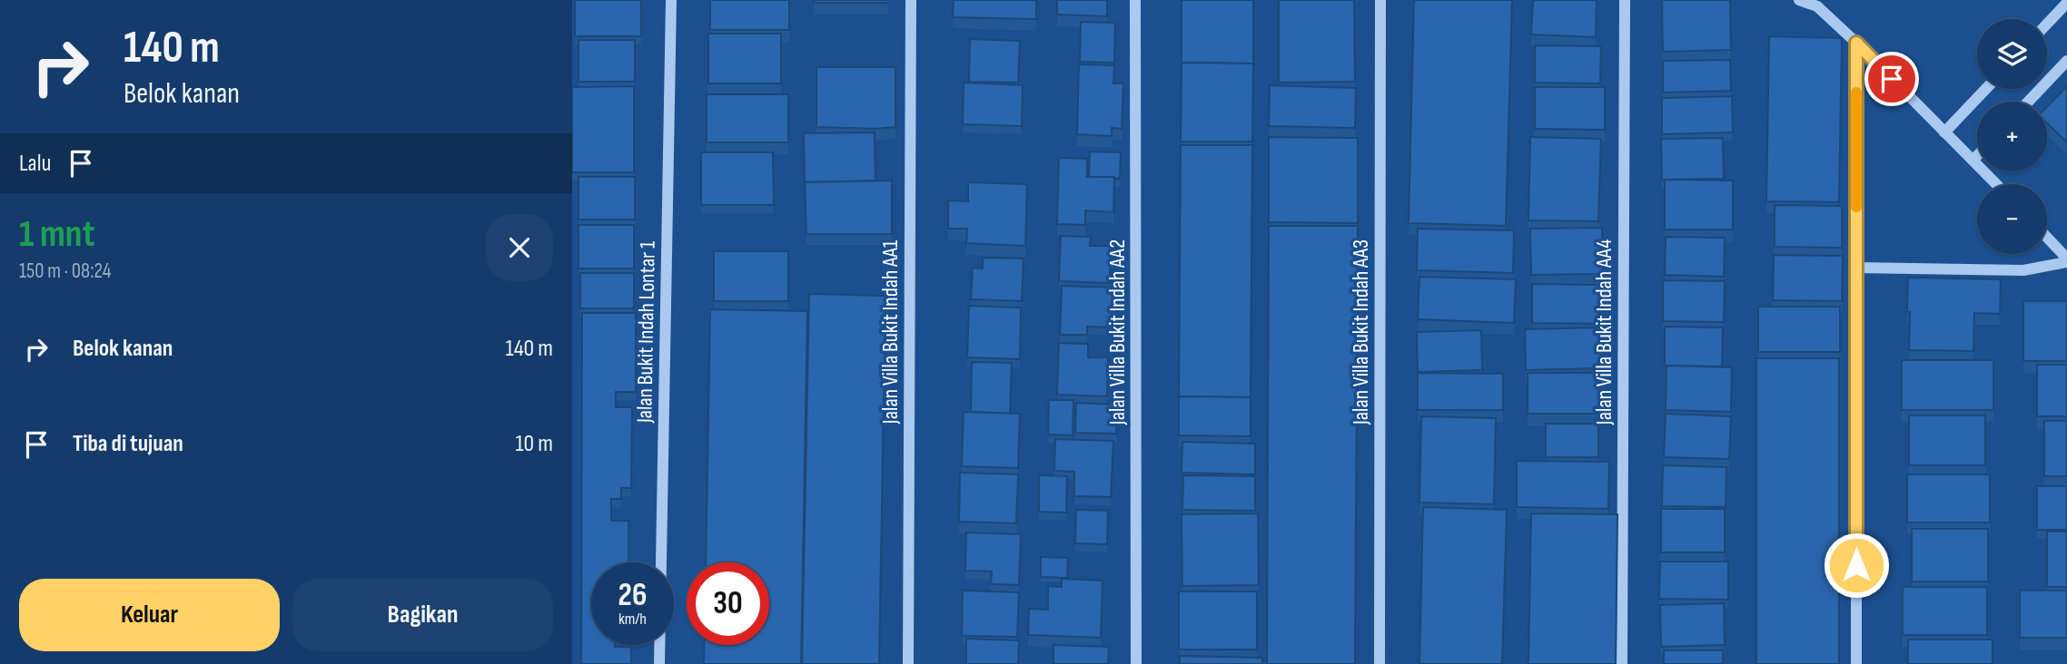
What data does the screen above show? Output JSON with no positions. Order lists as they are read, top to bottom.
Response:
{
  "streets": {
    "street": [
      "Jalan Bukit Indah Lontar 1",
      "Jalan Villa Bukit Indah AA1",
      "Jalan Villa Bukit Indah AA2",
      "Jalan Villa Bukit Indah AA3",
      "Jalan Villa Bukit Indah AA4"
    ]
  },
  "page": {
    "turn": ["140 m", "Belok kanan"],
    "map_buttons": ["+", "−"],
    "then": "Lalu",
    "heading": ["1 mnt", "150 m · 08:24"],
    "list": [
      {
        "name": "Belok kanan",
        "value": "140 m"
      },
      {
        "name": "Tiba di tujuan",
        "value": "10 m"
      }
    ],
    "speed": "26 km/h",
    "limit": "30",
    "buttons": ["Keluar", "Bagikan"]
  }
}
